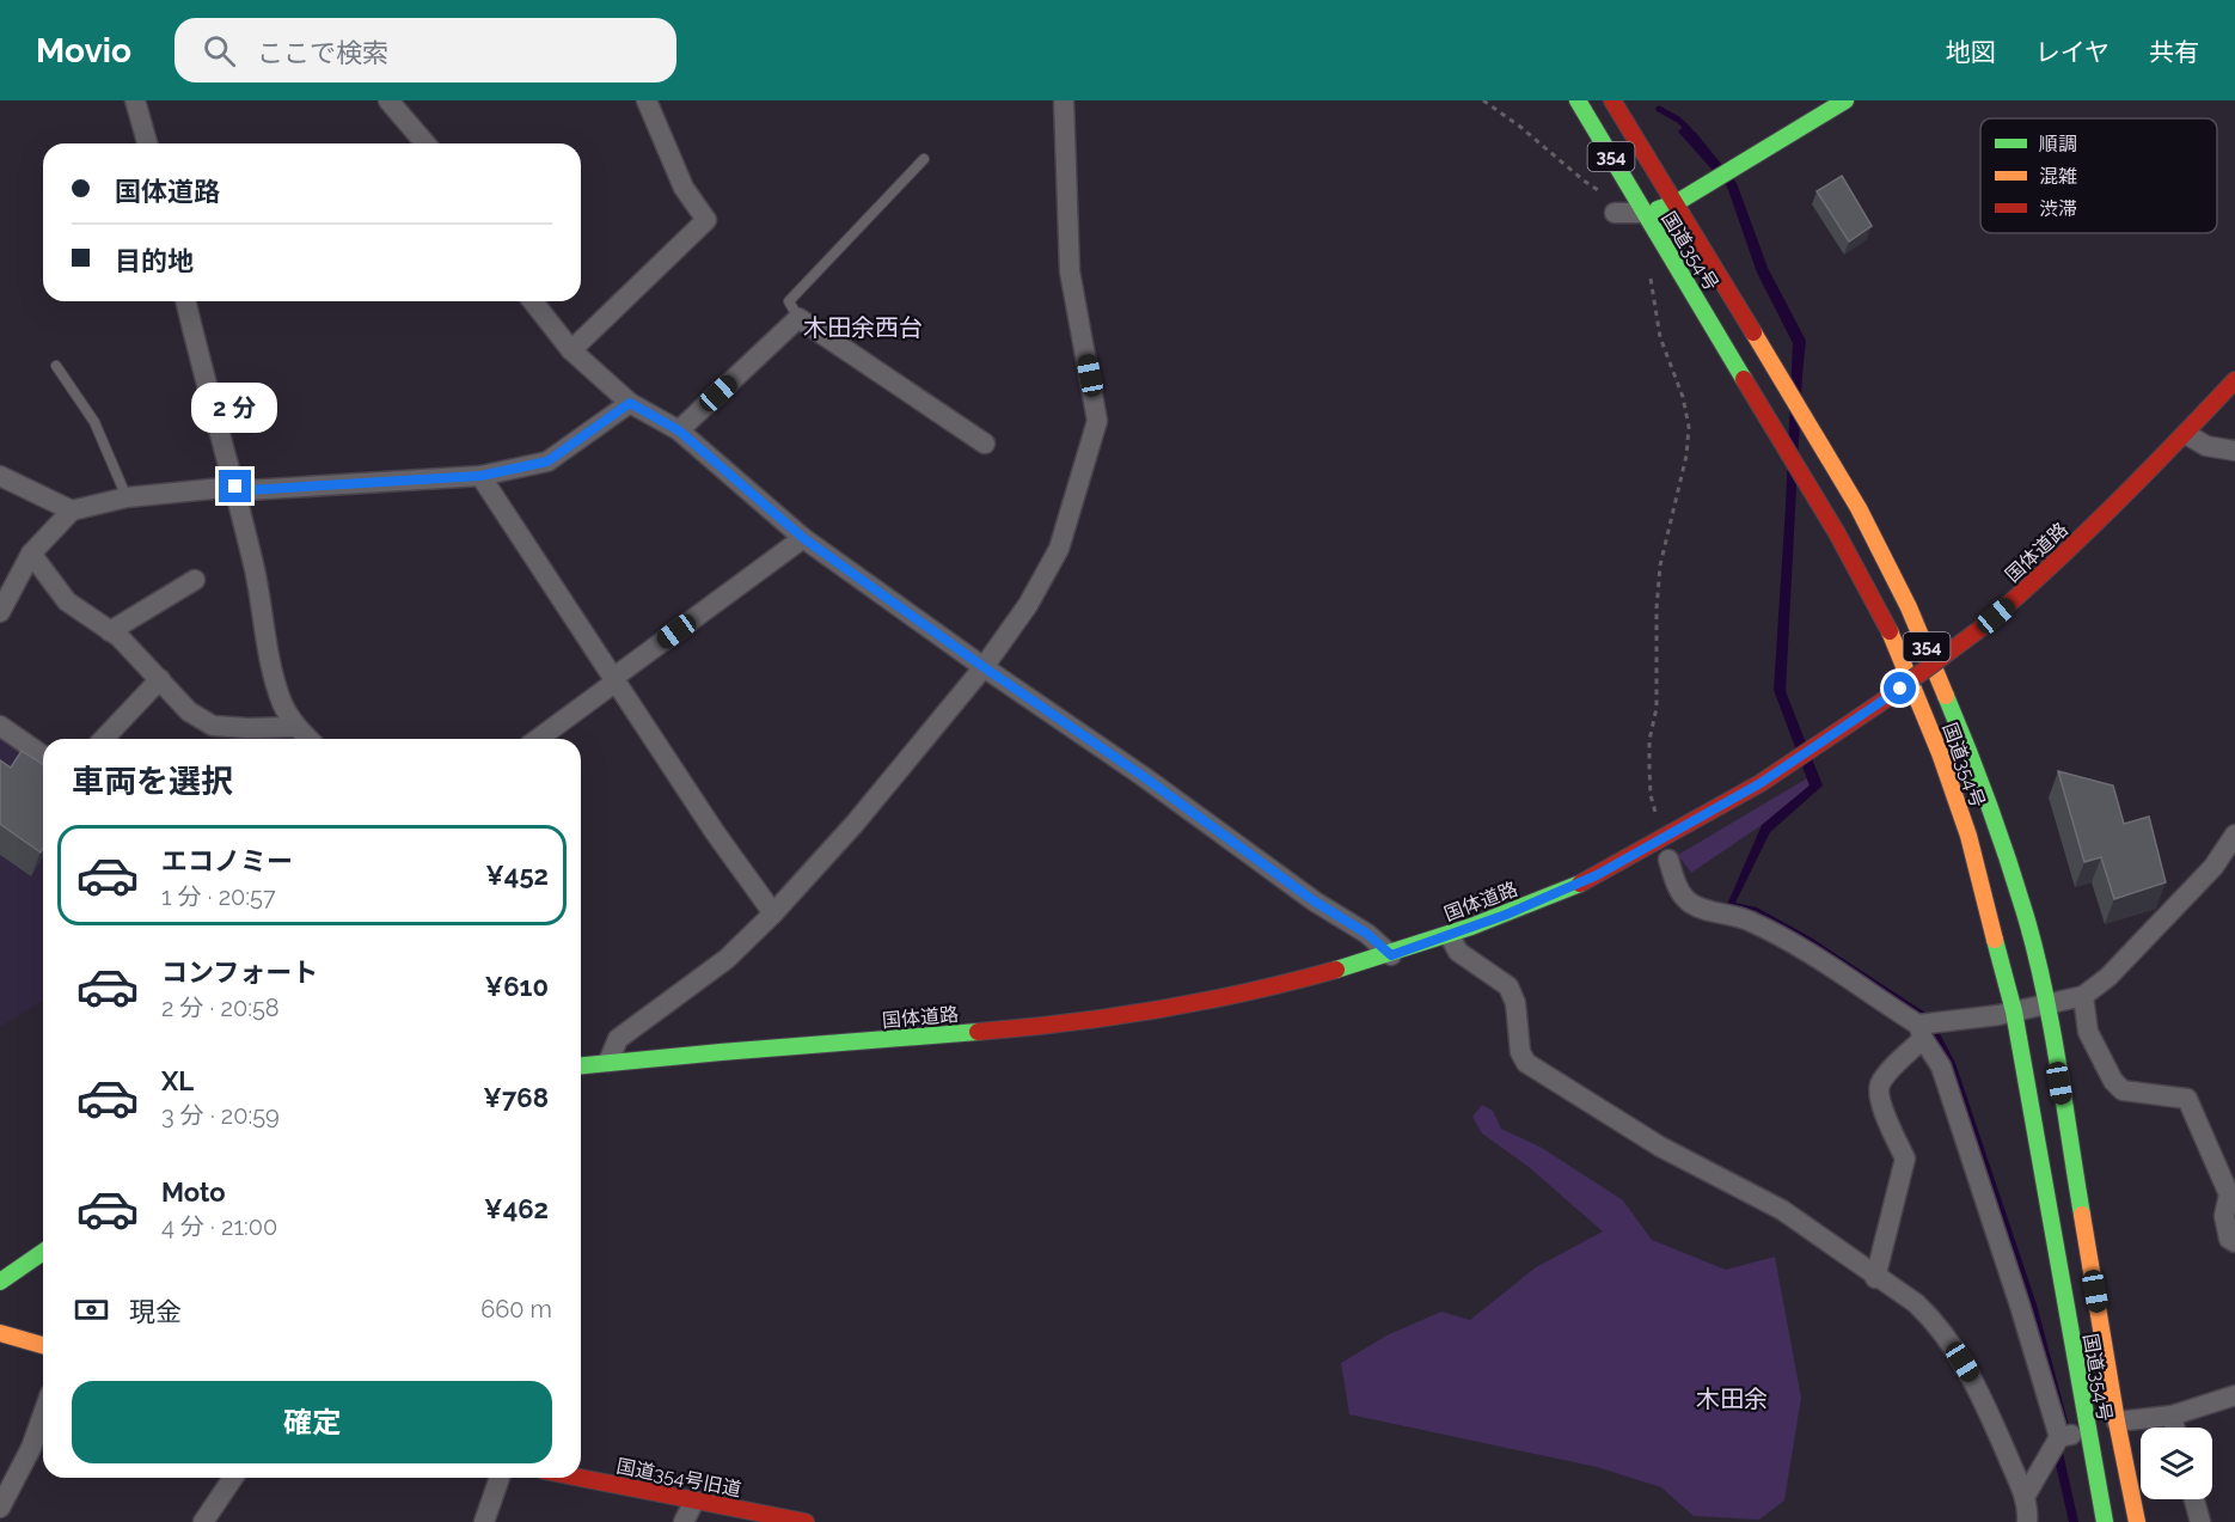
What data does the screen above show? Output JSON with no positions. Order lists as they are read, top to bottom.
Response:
{
  "streets": {
    "main road": [
      "354",
      "国道354号",
      "国体道路",
      "国道354号旧道"
    ]
  },
  "districts": ["木田余西台", "木田余"],
  "legend": ["順調", "混雑", "渋滞"],
  "page": {
    "header": "Movio",
    "search": "ここで検索",
    "nav": ["地図", "レイヤ", "共有"],
    "banner": ["国体道路", "目的地"],
    "bubble": "2 分",
    "heading": "車両を選択",
    "list": [
      {
        "name": "エコノミー",
        "note": "1 分 · 20:57",
        "value": "¥452"
      },
      {
        "name": "コンフォート",
        "note": "2 分 · 20:58",
        "value": "¥610"
      },
      {
        "name": "XL",
        "note": "3 分 · 20:59",
        "value": "¥768"
      },
      {
        "name": "Moto",
        "note": "4 分 · 21:00",
        "value": "¥462"
      }
    ],
    "pay": ["現金", "660 m"],
    "buttons": "確定"
  }
}
